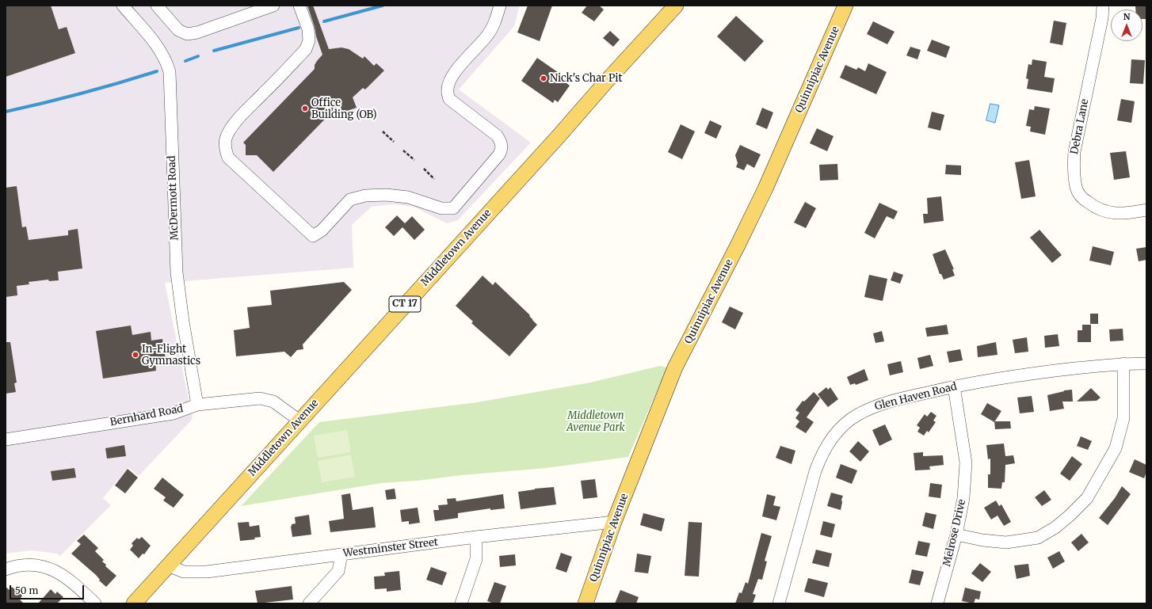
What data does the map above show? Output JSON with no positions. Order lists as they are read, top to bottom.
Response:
{
  "streets": {
    "main road": ["Quinnipiac Avenue", "Middletown Avenue", "CT 17"],
    "street": [
      "Debra Lane",
      "McDermott Road",
      "Glen Haven Road",
      "Bernhard Road",
      "Melrose Drive",
      "Westminster Street"
    ]
  },
  "crossings": [
    ["Quinnipiac Avenue", "Westminster Street"],
    ["McDermott Road", "Bernhard Road"],
    ["Middletown Avenue", "Bernhard Road"],
    ["Middletown Avenue", "Westminster Street"],
    ["Glen Haven Road", "Melrose Drive"]
  ],
  "parks": ["Middletown Avenue Park"],
  "places": ["Nick's Char Pit", "Office Building (OB)", "In-Flight Gymnastics"],
  "scale_bar": "50 m",
  "north": "top"
}
